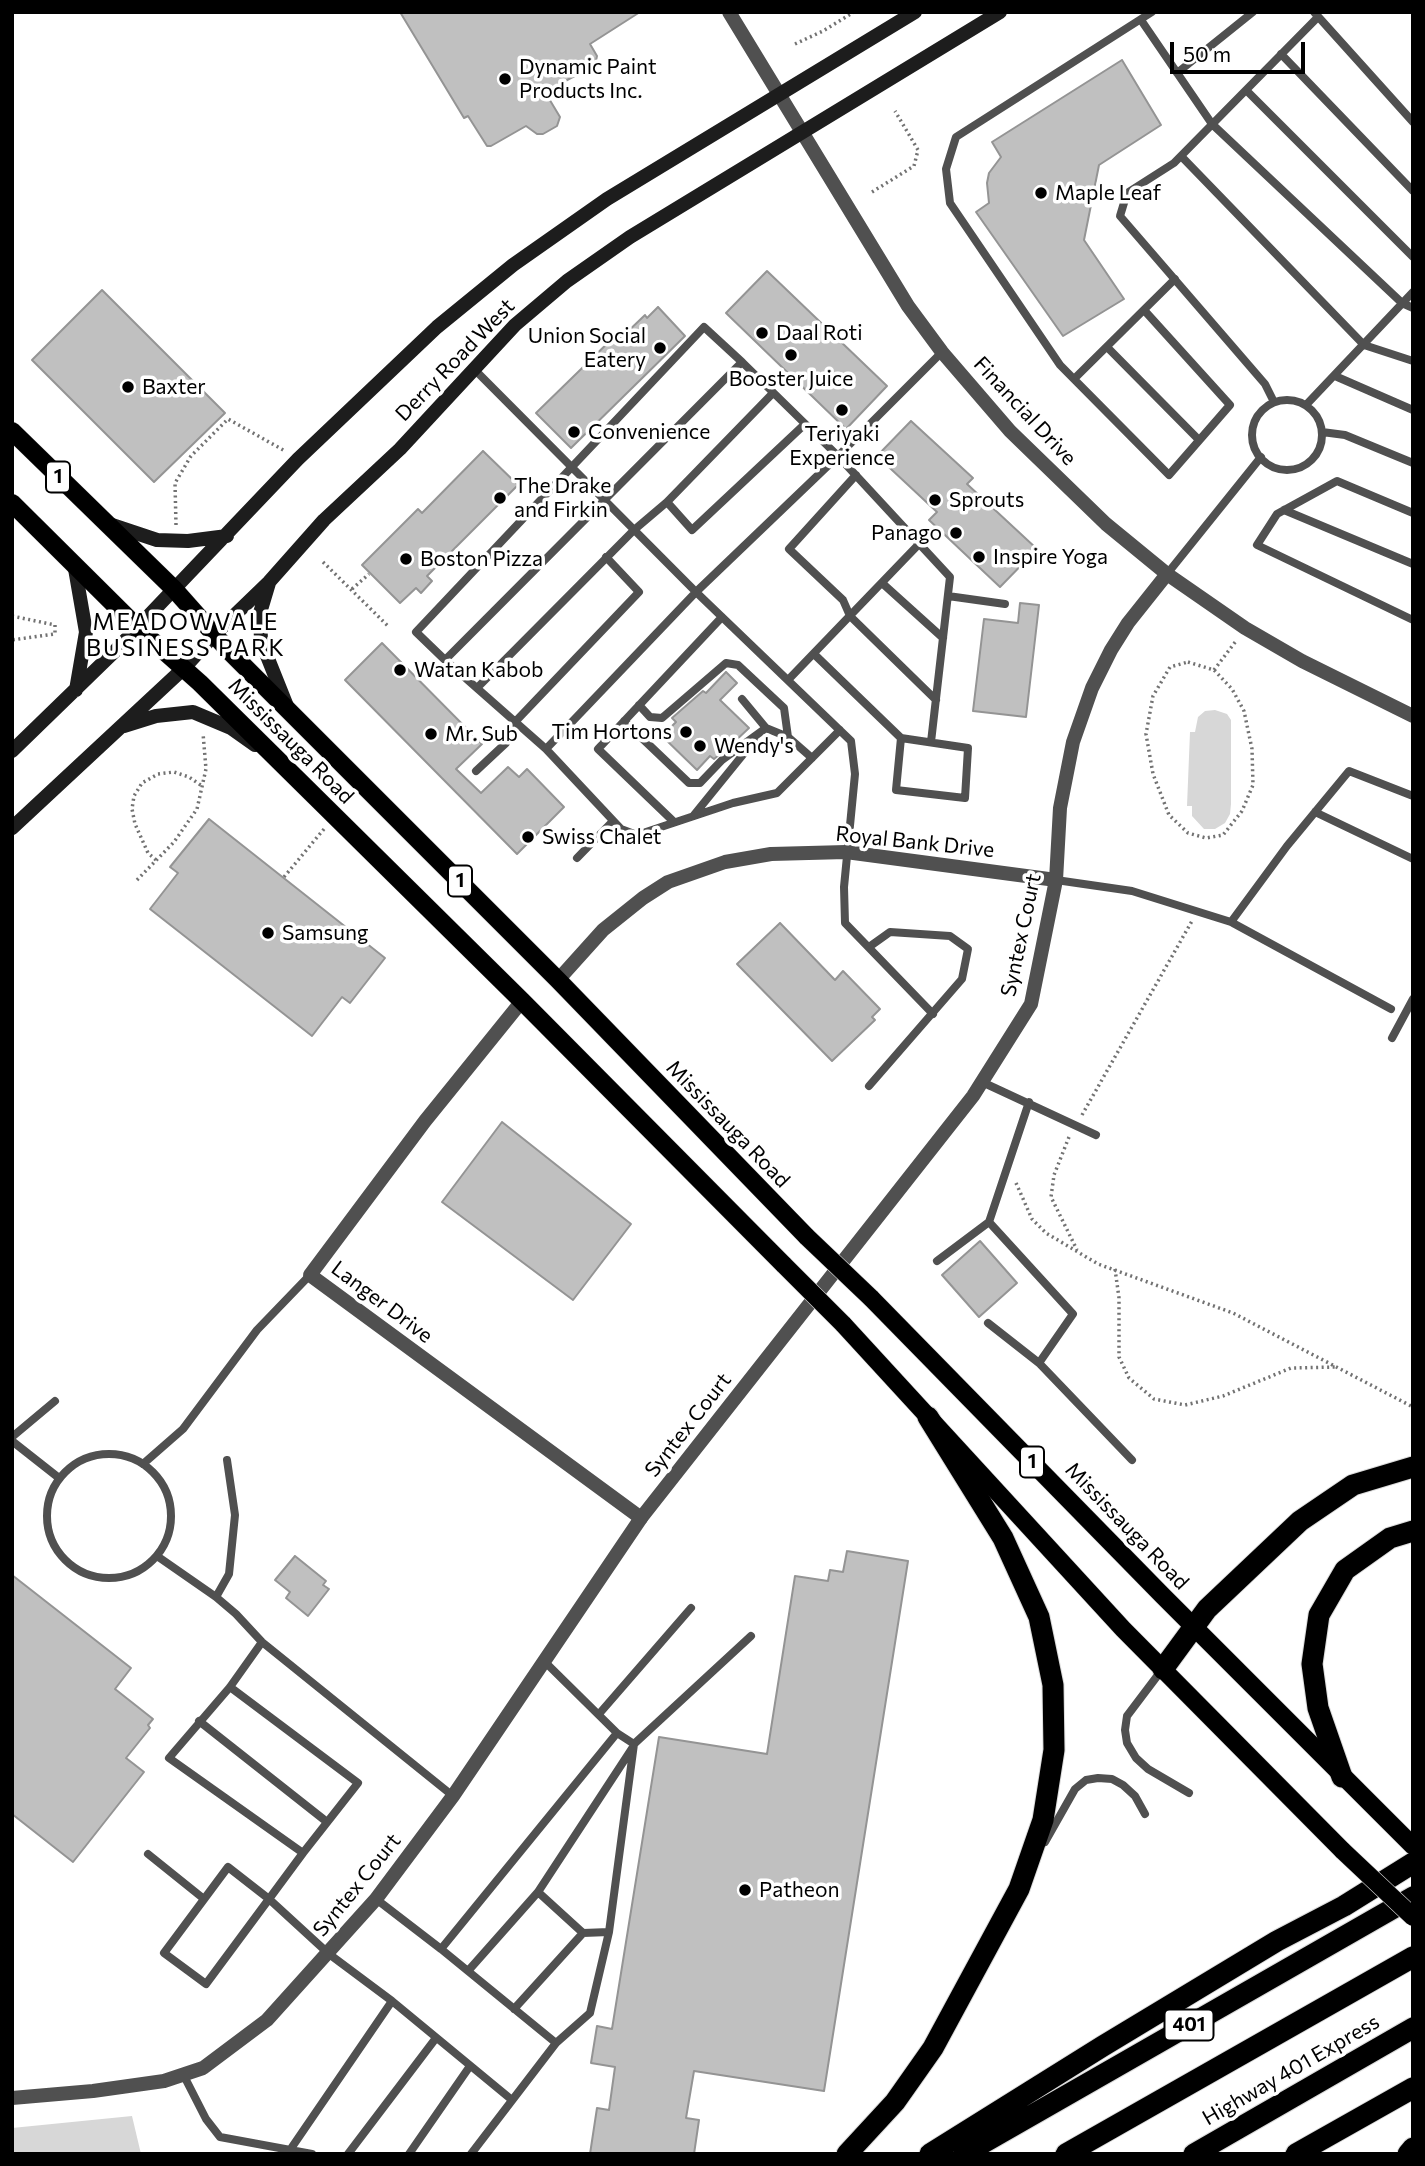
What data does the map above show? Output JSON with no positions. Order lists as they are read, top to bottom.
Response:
{
  "streets": {
    "highway": ["401", "Highway 401 Express"],
    "main road": ["Derry Road West", "1", "Mississauga Road"],
    "street": [
      "Financial Drive",
      "Royal Bank Drive",
      "Syntex Court",
      "Langer Drive"
    ]
  },
  "crossings": [
    ["Derry Road West", "Financial Drive"],
    ["Derry Road West", "Mississauga Road"],
    ["Financial Drive", "Syntex Court"],
    ["Mississauga Road", "Royal Bank Drive"],
    ["Mississauga Road", "Langer Drive"],
    ["Royal Bank Drive", "Syntex Court"],
    ["Syntex Court", "Langer Drive"]
  ],
  "districts": ["MEADOWVALE BUSINESS PARK"],
  "places": [
    "Dynamic Paint Products Inc.",
    "Maple Leaf",
    "Daal Roti",
    "Union Social Eatery",
    "Booster Juice",
    "Baxter",
    "Teriyaki Experience",
    "Convenience",
    "The Drake and Firkin",
    "Sprouts",
    "Panago",
    "Inspire Yoga",
    "Boston Pizza",
    "Watan Kabob",
    "Tim Hortons",
    "Mr. Sub",
    "Wendy's",
    "Swiss Chalet",
    "Samsung",
    "Patheon"
  ],
  "scale_bar": "50 m"
}
